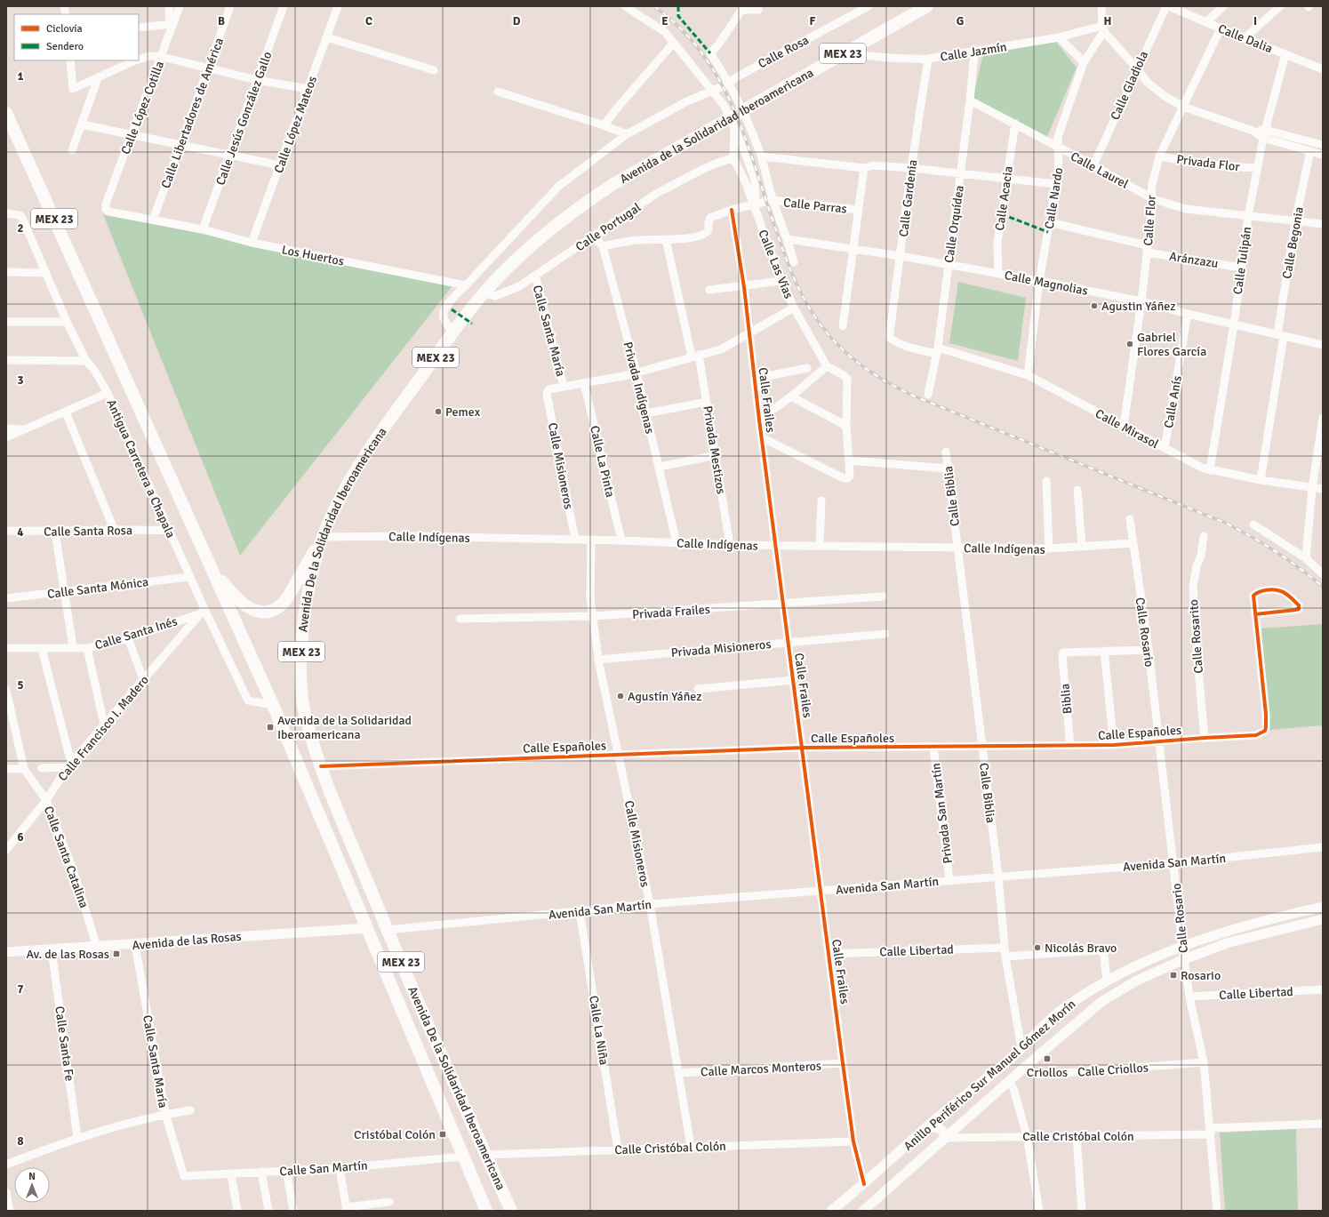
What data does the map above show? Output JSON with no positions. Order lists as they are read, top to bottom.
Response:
{
  "streets": {
    "highway": ["MEX 23", "Avenida de la Solidaridad Iberoamericana", "Avenida De la Solidaridad Iberoamericana"],
    "street": [
      "Calle Dalia",
      "Calle Rosa",
      "Calle Jazmín",
      "Calle Gladiola",
      "Calle López Cotilla",
      "Calle Libertadores de América",
      "Calle Jesús González Gallo",
      "Calle López Mateos",
      "Privada Flor",
      "Calle Laurel",
      "Calle Gardenia",
      "Calle Acacia",
      "Calle Nardo",
      "Calle Parras",
      "Calle Flor",
      "Calle Orquídea",
      "Calle Portugal",
      "Calle Begonia",
      "Los Huertos",
      "Aránzazu",
      "Calle Tulipán",
      "Calle Las Vías",
      "Calle Magnolias",
      "Calle Santa María",
      "Privada Indígenas",
      "Calle Frailes",
      "Calle Anís",
      "Calle Mirasol",
      "Privada Mestizos",
      "Calle La Pinta",
      "Calle Misioneros",
      "Antigua Carretera a Chapala",
      "Calle Biblia",
      "Calle Santa Rosa",
      "Calle Indígenas",
      "Calle Santa Mónica",
      "Privada Frailes",
      "Calle Rosario",
      "Calle Santa Inés",
      "Calle Rosarito",
      "Privada Misioneros",
      "Biblia",
      "Calle Francisco I. Madero",
      "Calle Españoles",
      "Privada San Martín",
      "Calle Santa Catalina",
      "Avenida San Martín",
      "Avenida de las Rosas",
      "Calle Libertad",
      "Calle La Niña",
      "Calle Santa Fe",
      "Calle Marcos Monteros",
      "Calle Criollos",
      "Anillo Periférico Sur Manuel Gómez Morín",
      "Calle Cristóbal Colón",
      "Calle San Martín"
    ]
  },
  "crossings": [
    ["Calle Dalia", "Calle Flor"],
    ["Calle Dalia", "Calle Tulipán"],
    ["Calle Rosa", "Los Huertos"],
    ["Calle Rosa", "Calle Las Vías"],
    ["Calle Jazmín", "Avenida de la Solidaridad Iberoamericana"],
    ["Calle Jazmín", "Calle Gardenia"],
    ["Calle Jazmín", "Calle Nardo"],
    ["Calle Jazmín", "Calle Orquídea"],
    ["Calle Gladiola", "Calle Laurel"],
    ["Calle López Cotilla", "Los Huertos"],
    ["Calle Libertadores de América", "Los Huertos"],
    ["Calle Jesús González Gallo", "Los Huertos"],
    ["Calle López Mateos", "Los Huertos"],
    ["Avenida de la Solidaridad Iberoamericana", "Avenida De la Solidaridad Iberoamericana"],
    ["Privada Flor", "Calle Flor"],
    ["Privada Flor", "Calle Tulipán"],
    ["Calle Laurel", "Calle Acacia"],
    ["Calle Laurel", "Calle Nardo"],
    ["Calle Laurel", "Calle Flor"],
    ["Calle Laurel", "Calle Orquídea"],
    ["Calle Laurel", "Calle Begonia"],
    ["Calle Laurel", "Calle Tulipán"],
    ["Calle Gardenia", "Calle Magnolias"],
    ["Calle Gardenia", "Calle Mirasol"],
    ["Calle Acacia", "Calle Magnolias"],
    ["Calle Nardo", "Aránzazu"],
    ["Calle Nardo", "Calle Magnolias"],
    ["Calle Nardo", "Calle Mirasol"],
    ["Calle Parras", "Calle Las Vías"],
    ["Calle Flor", "Aránzazu"],
    ["Calle Flor", "Calle Magnolias"],
    ["Calle Flor", "Calle Mirasol"],
    ["Calle Orquídea", "Calle Magnolias"],
    ["Calle Orquídea", "Calle Mirasol"],
    ["Calle Portugal", "Calle Las Vías"],
    ["Calle Portugal", "Calle Santa María"],
    ["Calle Portugal", "Privada Indígenas"],
    ["Calle Portugal", "Avenida De la Solidaridad Iberoamericana"],
    ["Calle Begonia", "Calle Magnolias"],
    ["Calle Begonia", "Calle Mirasol"],
    ["Aránzazu", "Calle Tulipán"],
    ["Calle Tulipán", "Calle Magnolias"],
    ["Calle Tulipán", "Calle Mirasol"],
    ["Calle Las Vías", "Calle Magnolias"],
    ["Calle Magnolias", "Calle Anís"],
    ["Calle Santa María", "Calle Misioneros"],
    ["Calle Santa María", "Avenida de las Rosas"],
    ["Calle Santa María", "Calle San Martín"],
    ["Privada Indígenas", "Calle Indígenas"],
    ["Calle Frailes", "Calle Indígenas"],
    ["Calle Frailes", "Privada Frailes"],
    ["Calle Frailes", "Privada Misioneros"],
    ["Calle Frailes", "Calle Españoles"],
    ["Calle Frailes", "Avenida San Martín"],
    ["Calle Frailes", "Calle Libertad"],
    ["Calle Frailes", "Calle Marcos Monteros"],
    ["Calle Frailes", "Anillo Periférico Sur Manuel Gómez Morín"],
    ["Calle Frailes", "Calle Cristóbal Colón"],
    ["Calle Anís", "Calle Mirasol"],
    ["Privada Mestizos", "Calle Indígenas"],
    ["Calle La Pinta", "Calle Indígenas"],
    ["Calle Misioneros", "Calle Indígenas"],
    ["Calle Misioneros", "Privada Frailes"],
    ["Calle Misioneros", "Privada Misioneros"],
    ["Calle Misioneros", "Calle Españoles"],
    ["Calle Misioneros", "Avenida San Martín"],
    ["Calle Misioneros", "Calle Marcos Monteros"],
    ["Calle Misioneros", "Calle Cristóbal Colón"],
    ["Antigua Carretera a Chapala", "Calle Santa Rosa"],
    ["Antigua Carretera a Chapala", "Avenida De la Solidaridad Iberoamericana"],
    ["Antigua Carretera a Chapala", "Calle Santa Mónica"],
    ["Antigua Carretera a Chapala", "Calle Santa Inés"],
    ["Antigua Carretera a Chapala", "Calle Francisco I. Madero"],
    ["Calle Biblia", "Calle Indígenas"],
    ["Calle Biblia", "Calle Españoles"],
    ["Calle Biblia", "Avenida San Martín"],
    ["Calle Biblia", "Calle Libertad"],
    ["Calle Biblia", "Anillo Periférico Sur Manuel Gómez Morín"],
    ["Avenida De la Solidaridad Iberoamericana", "Calle Indígenas"],
    ["Avenida De la Solidaridad Iberoamericana", "Calle Españoles"],
    ["Avenida De la Solidaridad Iberoamericana", "Avenida San Martín"],
    ["Avenida De la Solidaridad Iberoamericana", "Avenida de las Rosas"],
    ["Avenida De la Solidaridad Iberoamericana", "Calle Cristóbal Colón"],
    ["Avenida De la Solidaridad Iberoamericana", "Calle San Martín"],
    ["Calle Indígenas", "Calle Rosario"],
    ["Calle Rosario", "Calle Españoles"],
    ["Calle Rosario", "Avenida San Martín"],
    ["Calle Rosario", "Calle Libertad"],
    ["Calle Rosario", "Calle Criollos"],
    ["Calle Rosario", "Anillo Periférico Sur Manuel Gómez Morín"],
    ["Calle Rosario", "Calle Cristóbal Colón"],
    ["Calle Santa Inés", "Calle Francisco I. Madero"],
    ["Calle Rosarito", "Calle Españoles"],
    ["Biblia", "Calle Españoles"],
    ["Calle Francisco I. Madero", "Calle Santa Catalina"],
    ["Calle Españoles", "Privada San Martín"],
    ["Privada San Martín", "Avenida San Martín"],
    ["Calle Santa Catalina", "Avenida de las Rosas"],
    ["Avenida San Martín", "Calle La Niña"],
    ["Avenida de las Rosas", "Calle Santa Fe"],
    ["Calle La Niña", "Calle Cristóbal Colón"],
    ["Calle Criollos", "Anillo Periférico Sur Manuel Gómez Morín"],
    ["Anillo Periférico Sur Manuel Gómez Morín", "Calle Cristóbal Colón"]
  ],
  "places": {
    "other": [
      "Agustin Yáñez",
      "Gabriel Flores García",
      "Pemex",
      "Agustín Yáñez",
      "Nicolás Bravo"
    ],
    "transit": [
      "Avenida de la Solidaridad Iberoamericana",
      "Av. de las Rosas",
      "Rosario",
      "Criollos",
      "Cristóbal Colón"
    ]
  },
  "legend": ["Ciclovía", "Sendero"],
  "north": "top",
  "grid": {
    "columns": [
      "B",
      "C",
      "D",
      "E",
      "F",
      "G",
      "H",
      "I"
    ],
    "rows": [
      "1",
      "2",
      "3",
      "4",
      "5",
      "6",
      "7",
      "8"
    ]
  }
}
